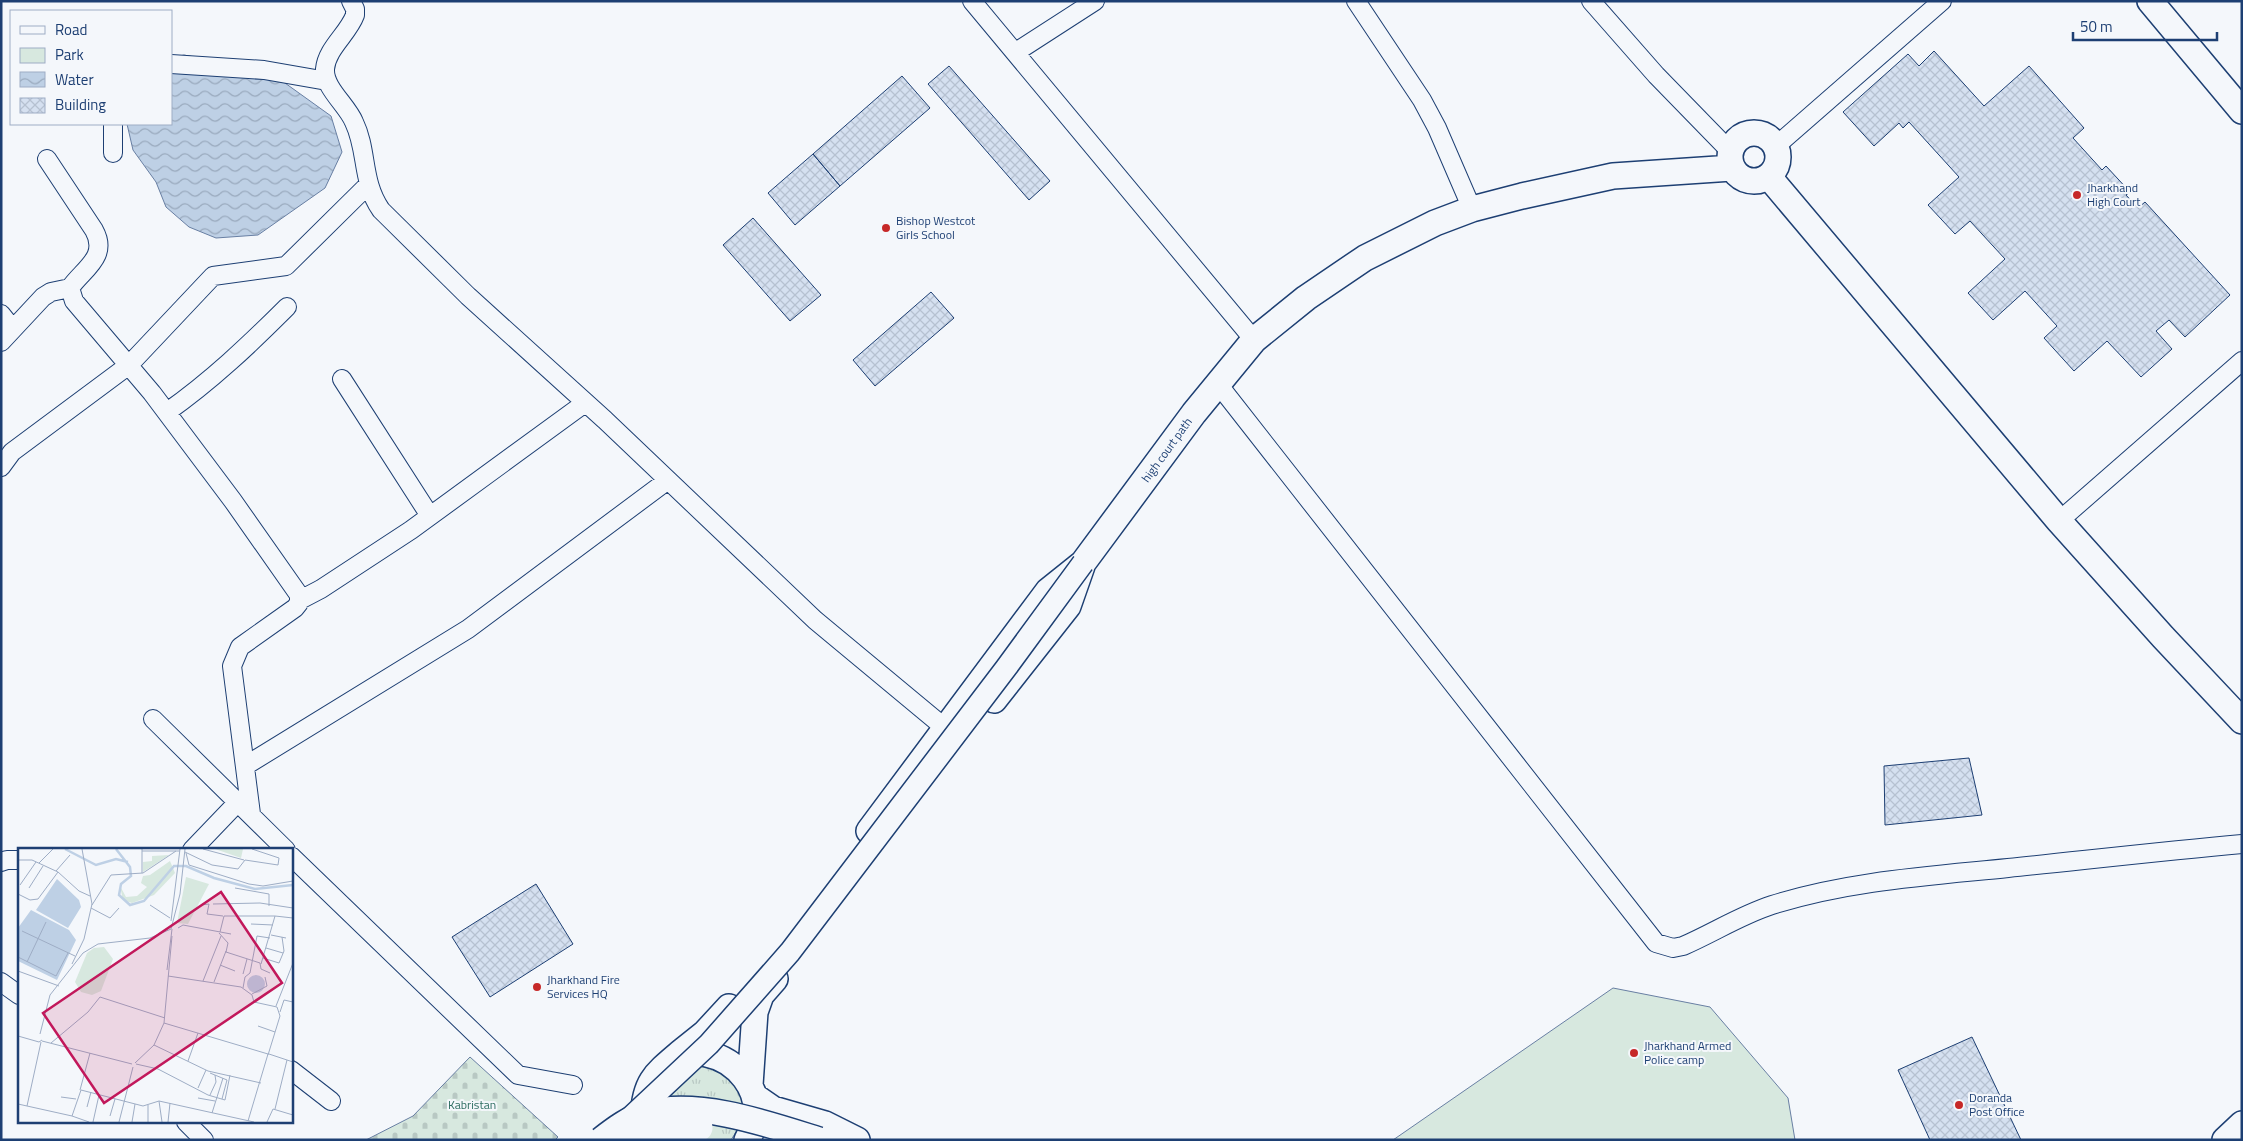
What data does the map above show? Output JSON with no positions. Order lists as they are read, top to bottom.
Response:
{
  "streets": {
    "main road": ["high court path"]
  },
  "parks": ["Kabristan"],
  "places": [
    "Jharkhand High Court",
    "Bishop Westcot Girls School",
    "Jharkhand Fire Services HQ",
    "Jharkhand Armed Police camp",
    "Doranda Post Office"
  ],
  "legend": [
    "Road",
    "Park",
    "Water",
    "Building"
  ],
  "scale_bar": "50 m"
}
